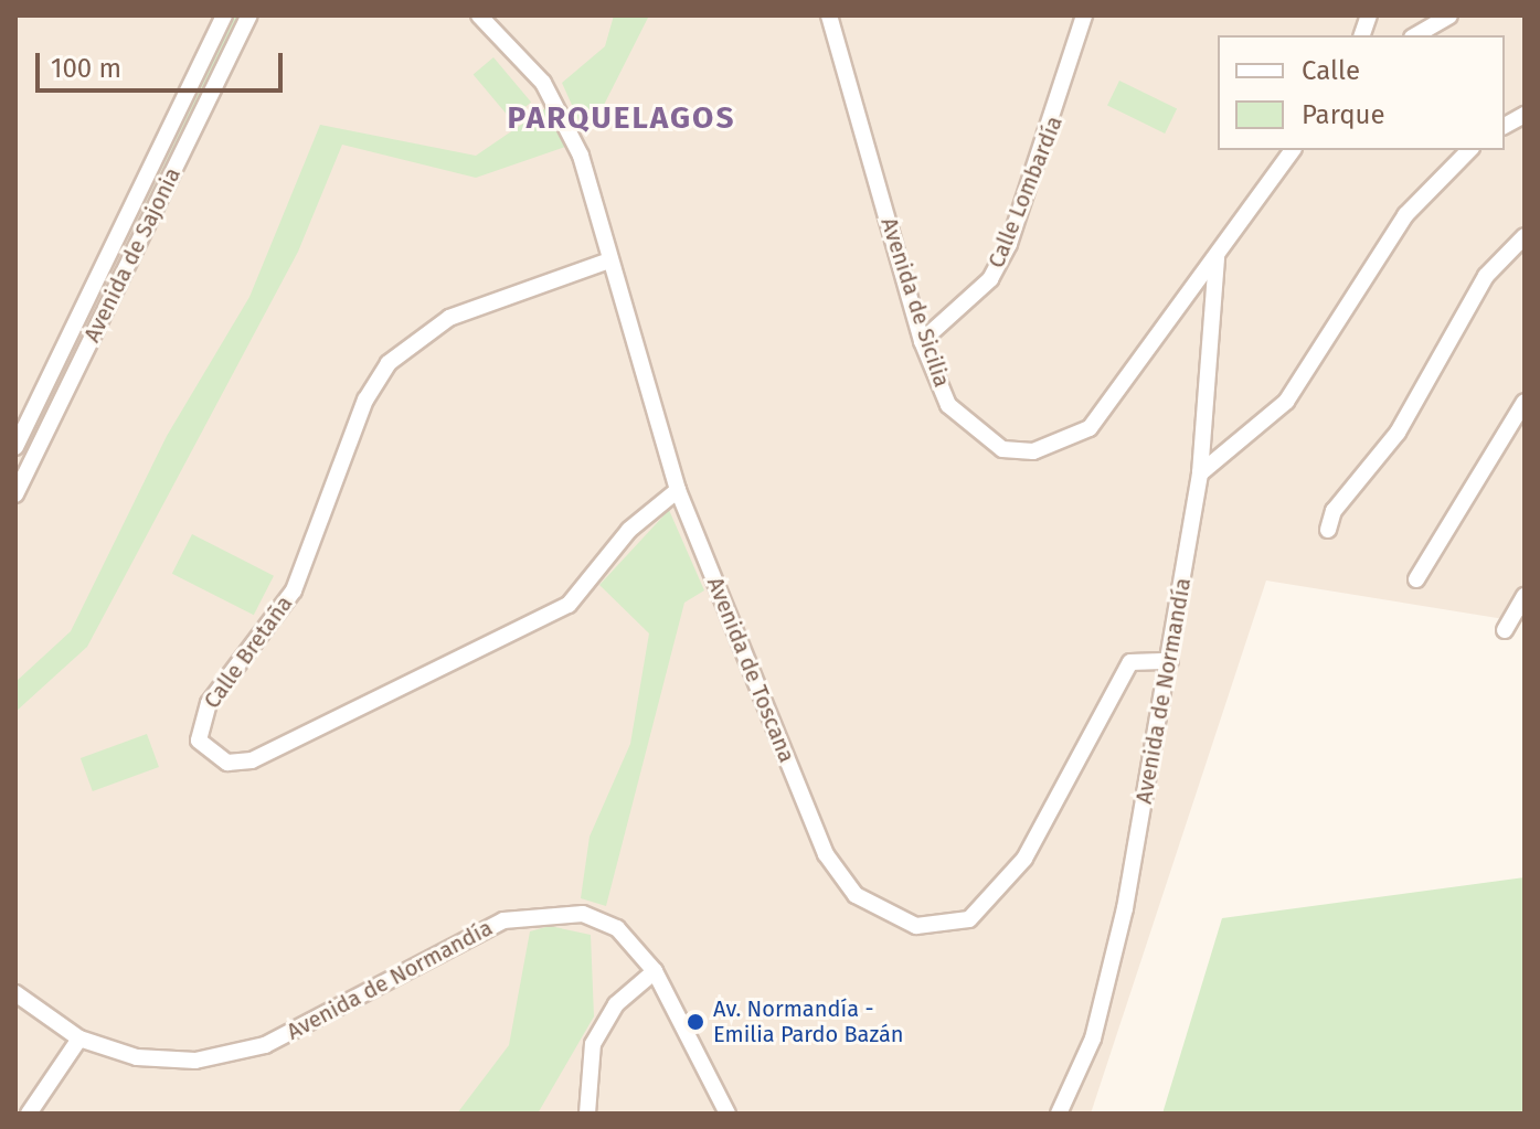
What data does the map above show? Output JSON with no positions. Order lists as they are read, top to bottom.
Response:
{
  "streets": {
    "street": [
      "Calle Lombardía",
      "Avenida de Sajonia",
      "Avenida de Sicilia",
      "Calle Bretaña",
      "Avenida de Toscana",
      "Avenida de Normandía"
    ]
  },
  "crossings": [
    ["Calle Lombardía", "Avenida de Sicilia"],
    ["Avenida de Sicilia", "Avenida de Normandía"],
    ["Calle Bretaña", "Avenida de Toscana"],
    ["Avenida de Toscana", "Avenida de Normandía"]
  ],
  "districts": ["PARQUELAGOS"],
  "places": ["Av. Normandía - Emilia Pardo Bazán"],
  "legend": ["Calle", "Parque"],
  "scale_bar": "100 m"
}
